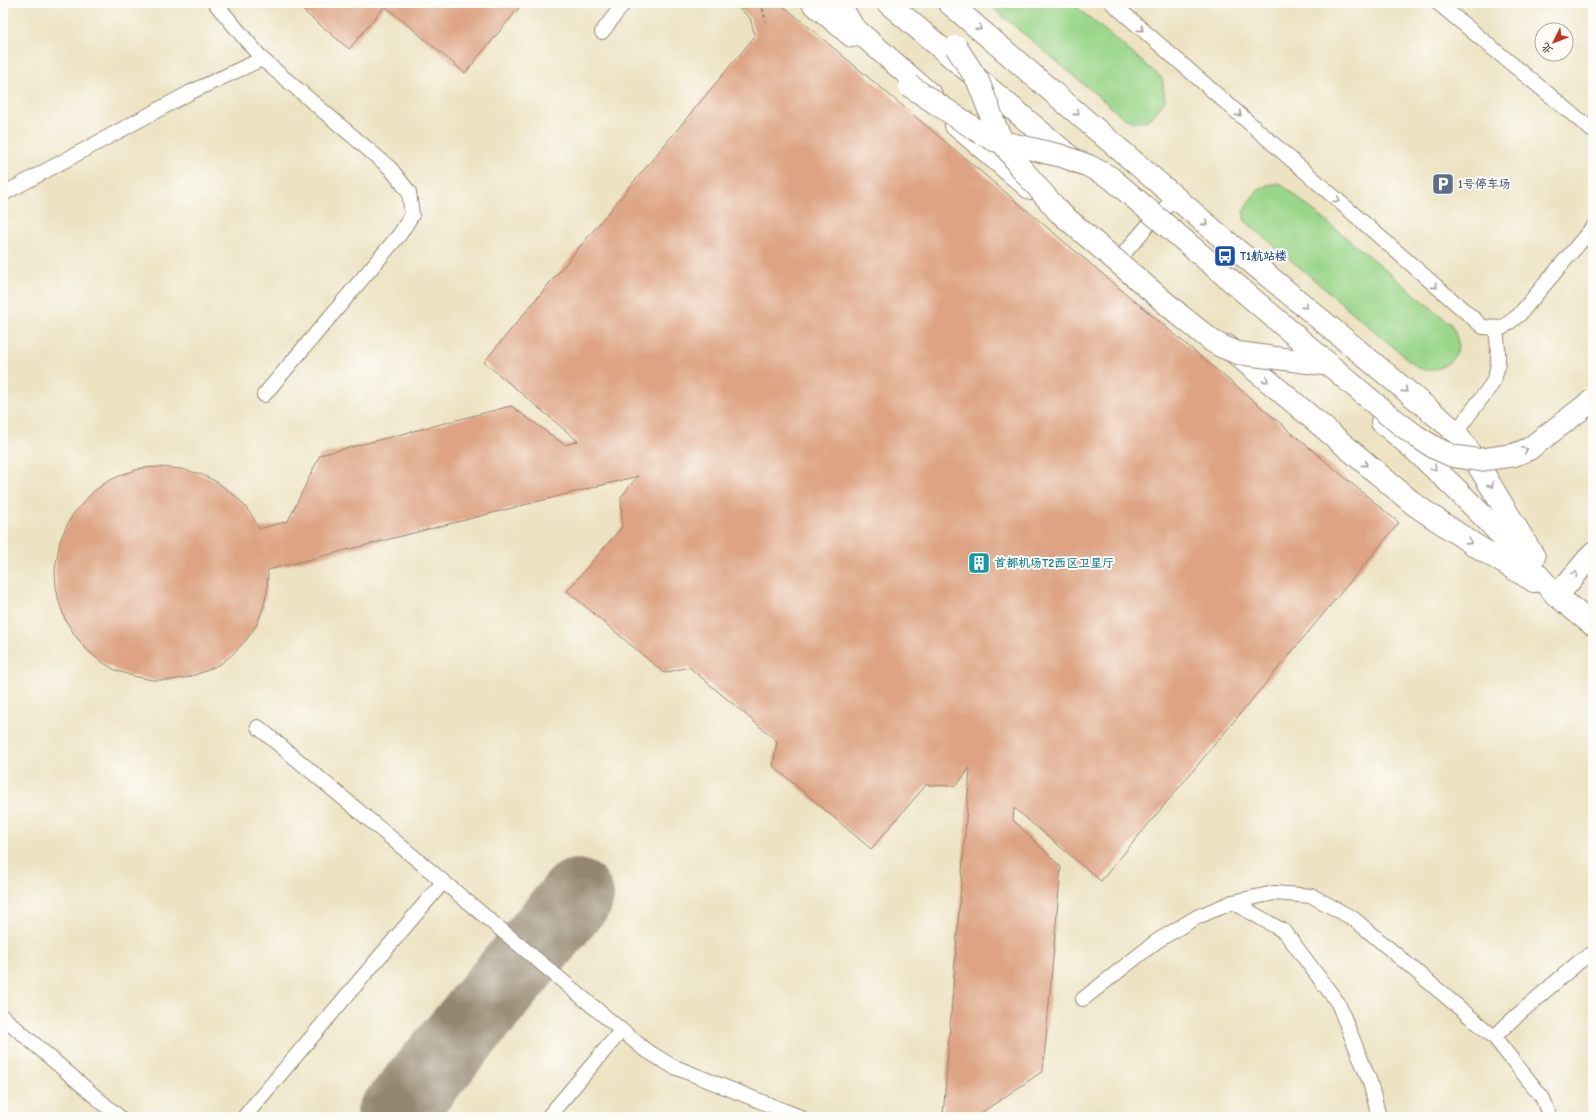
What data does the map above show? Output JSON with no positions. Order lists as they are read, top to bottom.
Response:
{
  "places": {
    "parking": ["1号停车场"],
    "bus stop": ["T1航站楼"],
    "building": ["首都机场T2西区卫星厅"]
  },
  "north": "bottom left"
}
